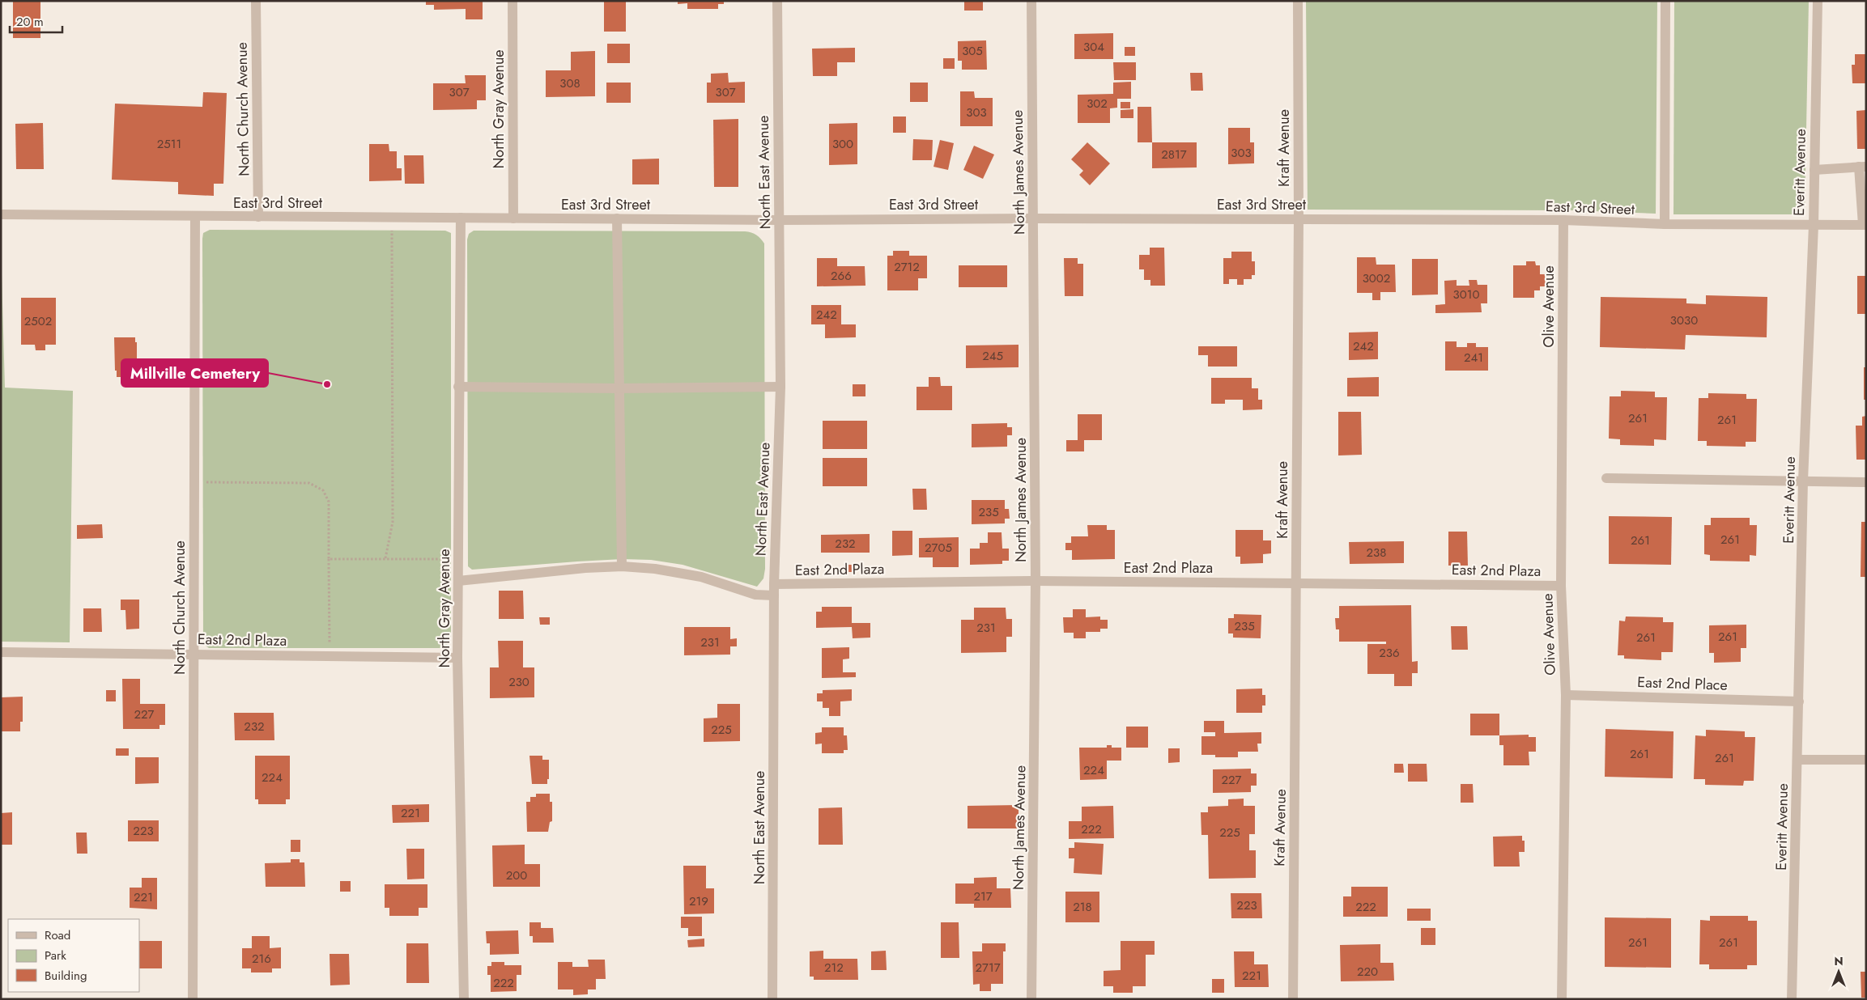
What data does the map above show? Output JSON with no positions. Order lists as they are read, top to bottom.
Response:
{
  "streets": {
    "street": [
      "North Church Avenue",
      "North Gray Avenue",
      "Kraft Avenue",
      "North East Avenue",
      "North James Avenue",
      "Everitt Avenue",
      "East 3rd Street",
      "Olive Avenue",
      "East 2nd Plaza",
      "East 2nd Place"
    ]
  },
  "crossings": [
    ["North Church Avenue", "East 3rd Street"],
    ["North Church Avenue", "East 2nd Plaza"],
    ["North Gray Avenue", "East 3rd Street"],
    ["North Gray Avenue", "East 2nd Plaza"],
    ["Kraft Avenue", "East 3rd Street"],
    ["Kraft Avenue", "East 2nd Plaza"],
    ["North East Avenue", "East 3rd Street"],
    ["North East Avenue", "East 2nd Plaza"],
    ["North James Avenue", "East 3rd Street"],
    ["North James Avenue", "East 2nd Plaza"],
    ["Everitt Avenue", "East 3rd Street"],
    ["Everitt Avenue", "East 2nd Place"],
    ["East 3rd Street", "Olive Avenue"],
    ["Olive Avenue", "East 2nd Plaza"],
    ["Olive Avenue", "East 2nd Place"]
  ],
  "places": ["Millville Cemetery"],
  "house_numbers": [
    "304",
    "305",
    "308",
    "307",
    "307",
    "302",
    "303",
    "2511",
    "300",
    "303",
    "2817",
    "2712",
    "266",
    "3002",
    "3010",
    "242",
    "3030",
    "2502",
    "242",
    "245",
    "241",
    "261",
    "261",
    "235",
    "261",
    "261",
    "232",
    "2705",
    "238",
    "235",
    "231",
    "261",
    "261",
    "231",
    "236",
    "230",
    "227",
    "232",
    "225",
    "261",
    "261",
    "224",
    "224",
    "227",
    "221",
    "222",
    "223",
    "225",
    "200",
    "217",
    "221",
    "219",
    "223",
    "218",
    "222",
    "261",
    "261",
    "216",
    "212",
    "2717",
    "220",
    "221",
    "222"
  ],
  "legend": ["Road", "Park", "Building"],
  "scale_bar": "20 m",
  "north": "top"
}
